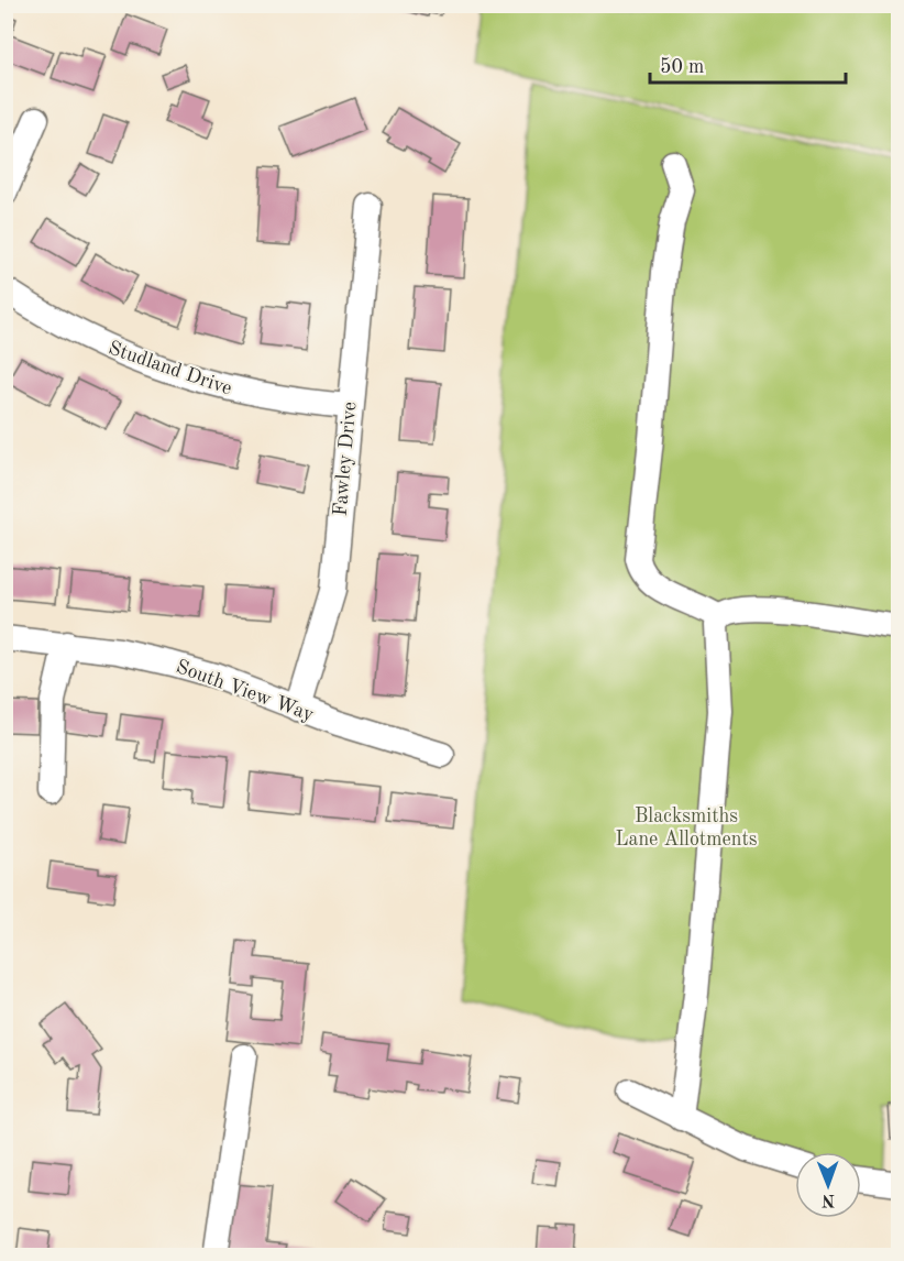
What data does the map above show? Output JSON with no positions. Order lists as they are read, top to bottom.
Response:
{
  "streets": {
    "street": ["Studland Drive", "Fawley Drive", "South View Way"]
  },
  "crossings": [
    ["Studland Drive", "Fawley Drive"],
    ["Fawley Drive", "South View Way"]
  ],
  "parks": ["Blacksmiths Lane Allotments"],
  "scale_bar": "50 m",
  "north": "bottom"
}
